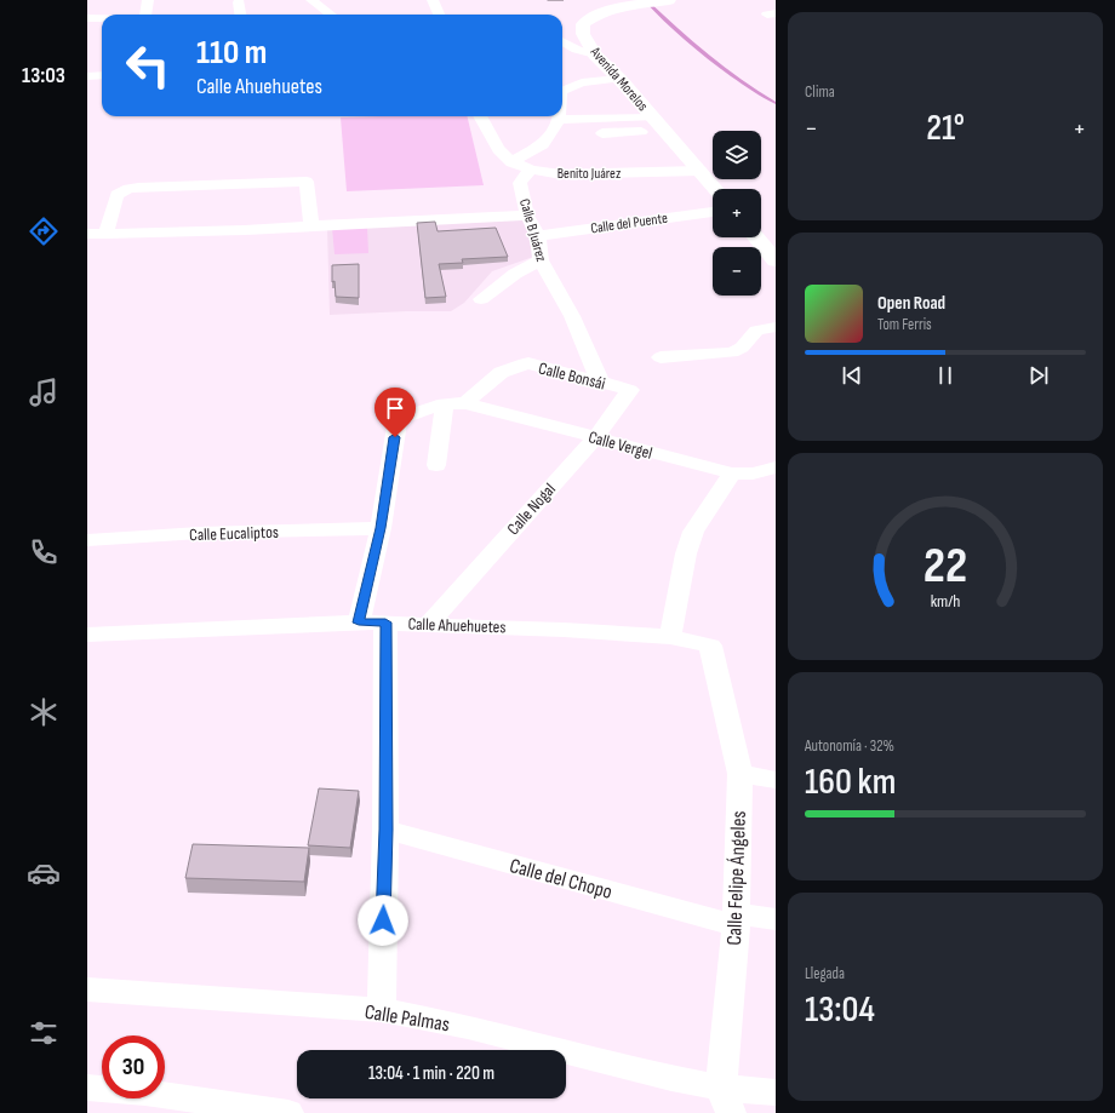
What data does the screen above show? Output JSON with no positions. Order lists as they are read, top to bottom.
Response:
{
  "streets": {
    "main road": ["Avenida Morelos"],
    "street": [
      "Benito Juárez",
      "Calle del Puente",
      "Calle B Juárez",
      "Calle Bonsái",
      "Calle Vergel",
      "Calle Nogal",
      "Calle Eucaliptos",
      "Calle Ahuehuetes",
      "Calle del Chopo",
      "Calle Felipe Ángeles",
      "Calle Palmas"
    ]
  },
  "crossings": [
    ["Avenida Morelos", "Benito Juárez"],
    ["Benito Juárez", "Calle B Juárez"],
    ["Calle del Puente", "Calle B Juárez"],
    ["Calle B Juárez", "Calle Bonsái"],
    ["Calle Bonsái", "Calle Vergel"],
    ["Calle Bonsái", "Calle Nogal"],
    ["Calle Vergel", "Calle Nogal"],
    ["Calle Vergel", "Calle Eucaliptos"],
    ["Calle Nogal", "Calle Ahuehuetes"],
    ["Calle Ahuehuetes", "Calle Felipe Ángeles"],
    ["Calle del Chopo", "Calle Felipe Ángeles"],
    ["Calle Felipe Ángeles", "Calle Palmas"]
  ],
  "page": {
    "tabs": "13:03",
    "tile": [
      "Clima",
      ["Autonomía · 32%", "160 km"],
      ["Llegada", "13:04"]
    ],
    "turn": ["110 m", "Calle Ahuehuetes"],
    "heat": ["−", "21°", "+"],
    "map_buttons": ["+", "−"],
    "song": ["Open Road", "Tom Ferris"],
    "limit": "30",
    "trip": "13:04 · 1 min · 220 m",
    "gauge": ["22", "km/h"]
  }
}
